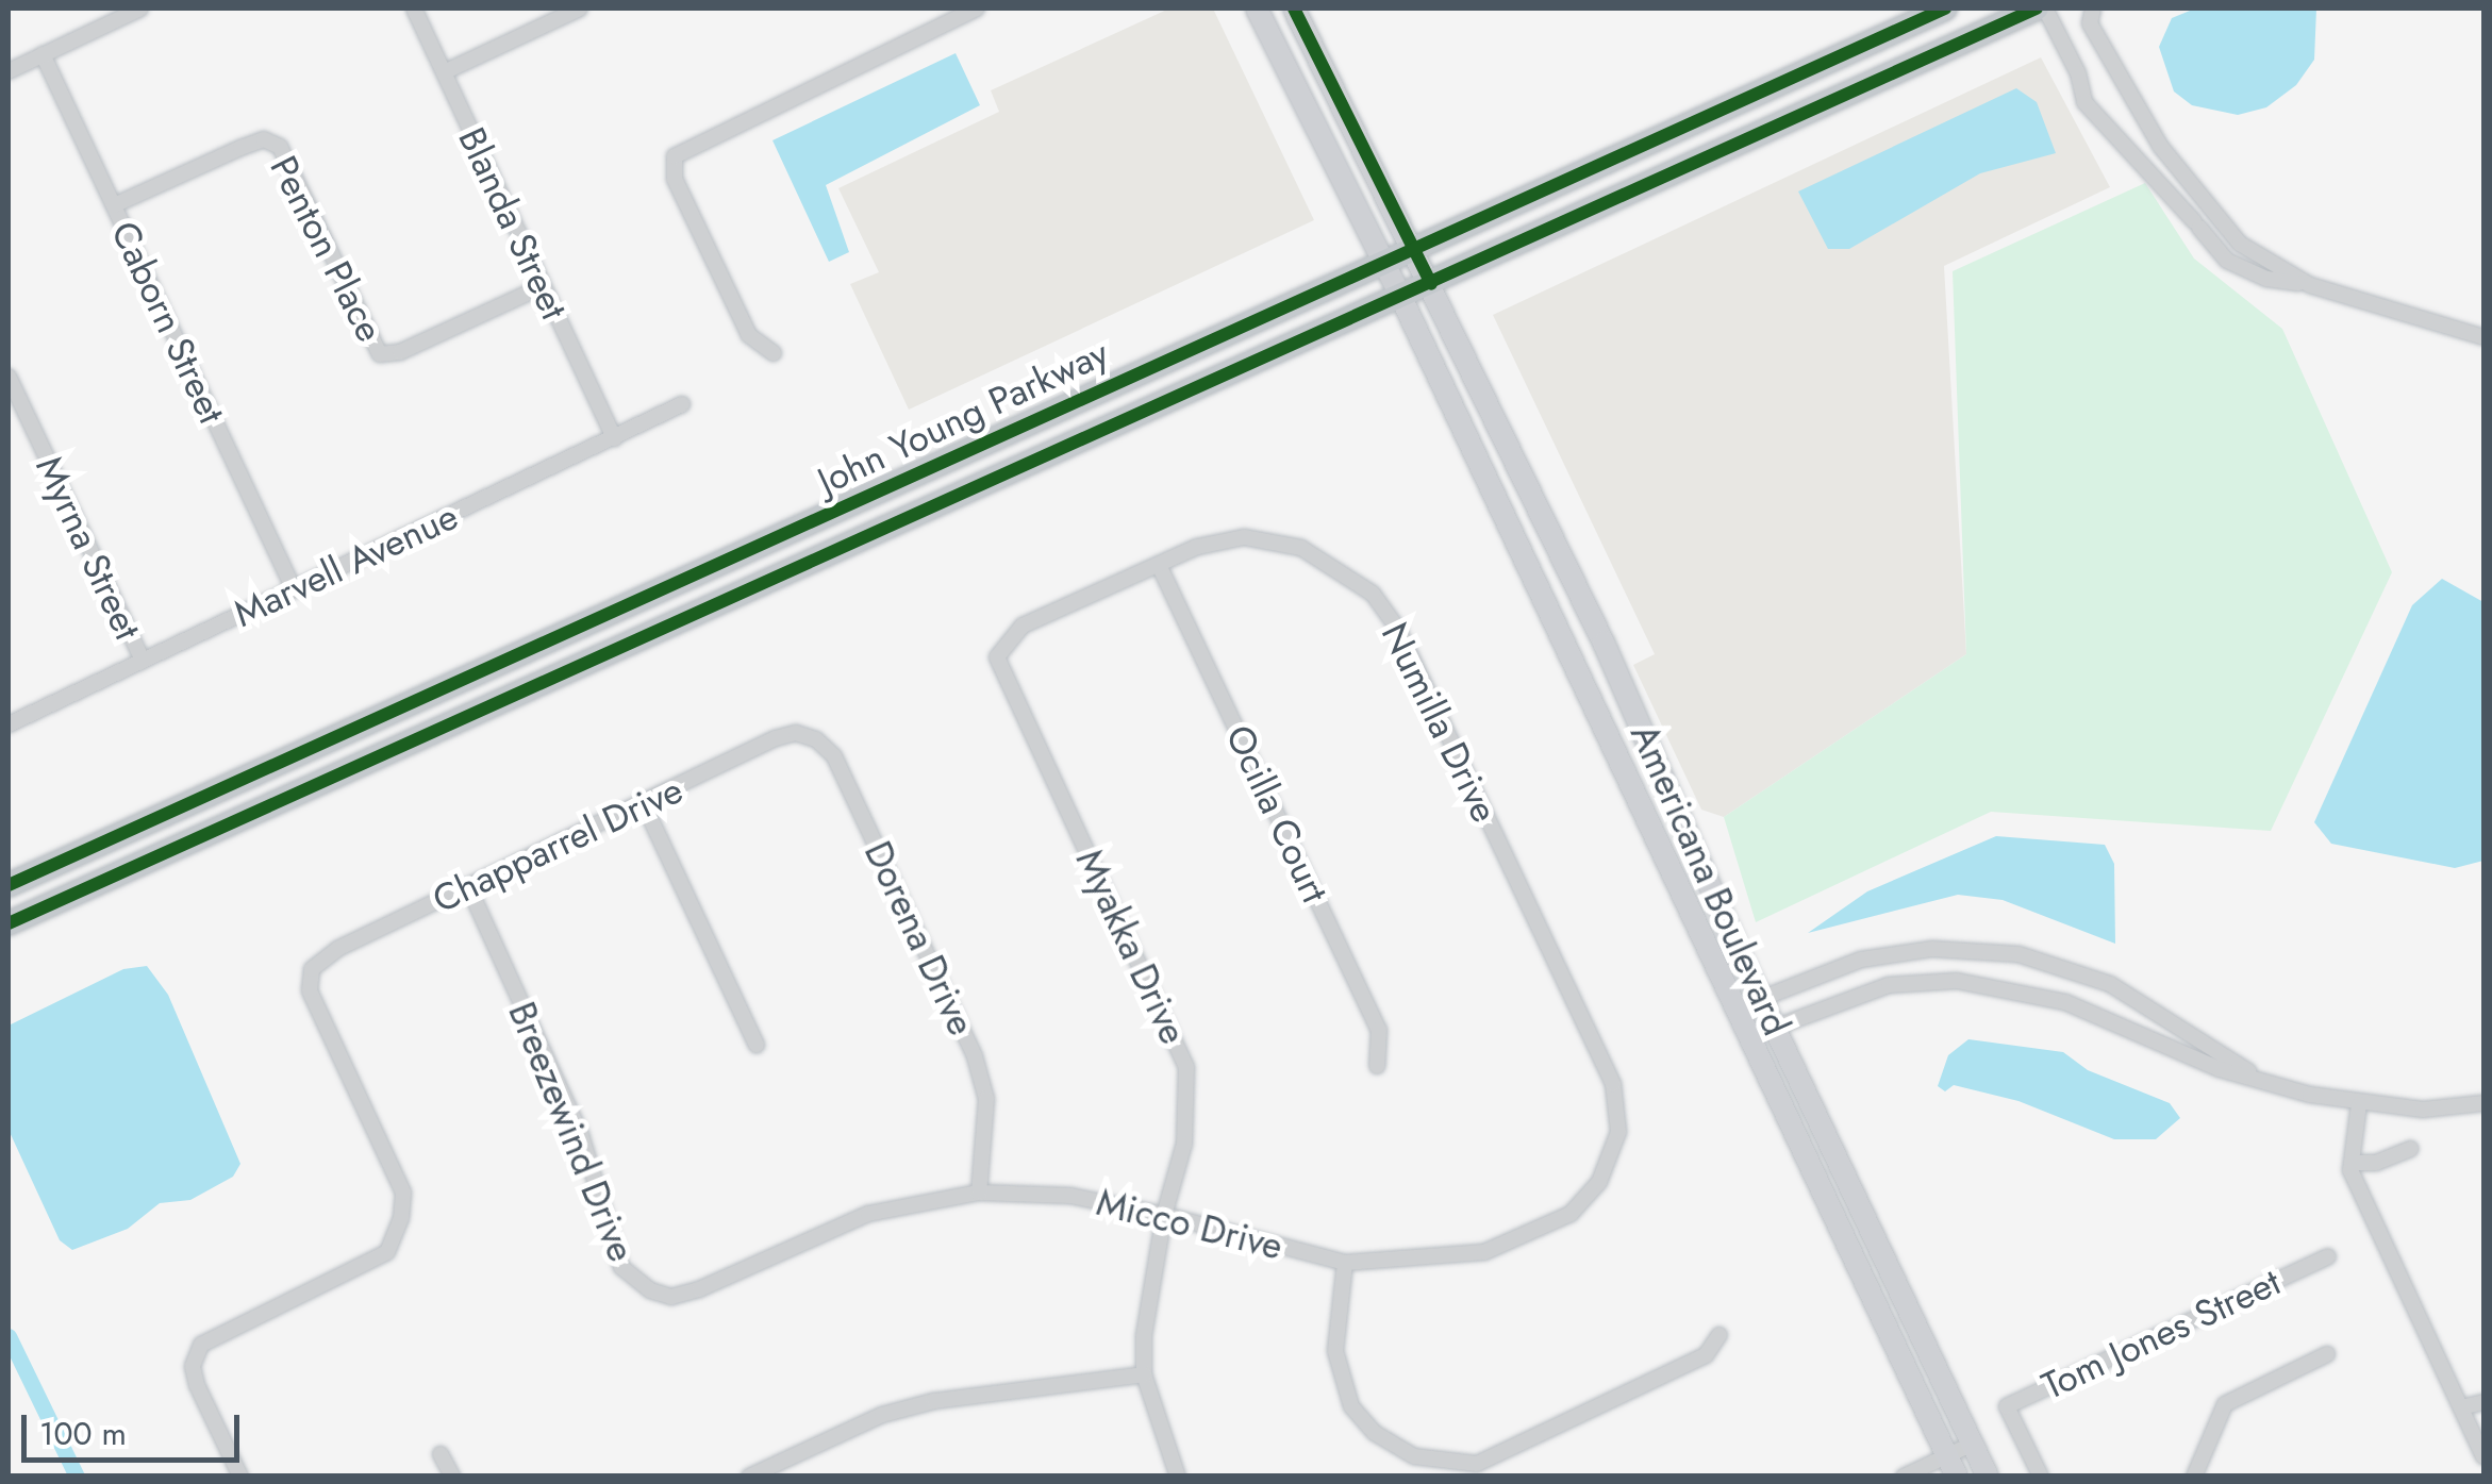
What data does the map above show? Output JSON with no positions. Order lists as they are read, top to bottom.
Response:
{
  "streets": {
    "highway": ["John Young Parkway"],
    "main road": ["Americana Boulevard"],
    "street": [
      "Blanda Street",
      "Penton Place",
      "Caborn Street",
      "Myrna Street",
      "Marvell Avenue",
      "Numilla Drive",
      "Ocilla Court",
      "Chapparrel Drive",
      "Dorena Drive",
      "Myakka Drive",
      "Breezewind Drive",
      "Micco Drive",
      "Tom Jones Street"
    ]
  },
  "crossings": [
    ["Blanda Street", "Penton Place"],
    ["Blanda Street", "Marvell Avenue"],
    ["Penton Place", "Caborn Street"],
    ["Caborn Street", "Marvell Avenue"],
    ["John Young Parkway", "Americana Boulevard"],
    ["Myrna Street", "Marvell Avenue"],
    ["Numilla Drive", "Ocilla Court"],
    ["Numilla Drive", "Myakka Drive"],
    ["Numilla Drive", "Micco Drive"],
    ["Chapparrel Drive", "Dorena Drive"],
    ["Chapparrel Drive", "Breezewind Drive"],
    ["Dorena Drive", "Micco Drive"],
    ["Myakka Drive", "Micco Drive"],
    ["Breezewind Drive", "Micco Drive"]
  ],
  "scale_bar": "100 m"
}
